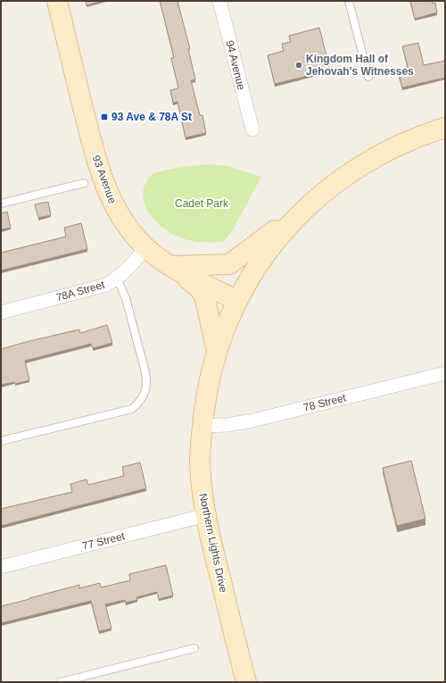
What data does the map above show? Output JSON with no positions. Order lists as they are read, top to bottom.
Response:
{
  "streets": {
    "main road": ["93 Avenue", "Northern Lights Drive"],
    "street": [
      "94 Avenue",
      "78A Street",
      "78 Street",
      "77 Street"
    ]
  },
  "crossings": [
    ["93 Avenue", "78A Street"],
    ["93 Avenue", "Northern Lights Drive"],
    ["78 Street", "Northern Lights Drive"],
    ["77 Street", "Northern Lights Drive"]
  ],
  "parks": ["Cadet Park"],
  "places": {
    "other": ["Kingdom Hall of Jehovah's Witnesses"],
    "transit": ["93 Ave & 78A St"]
  }
}
